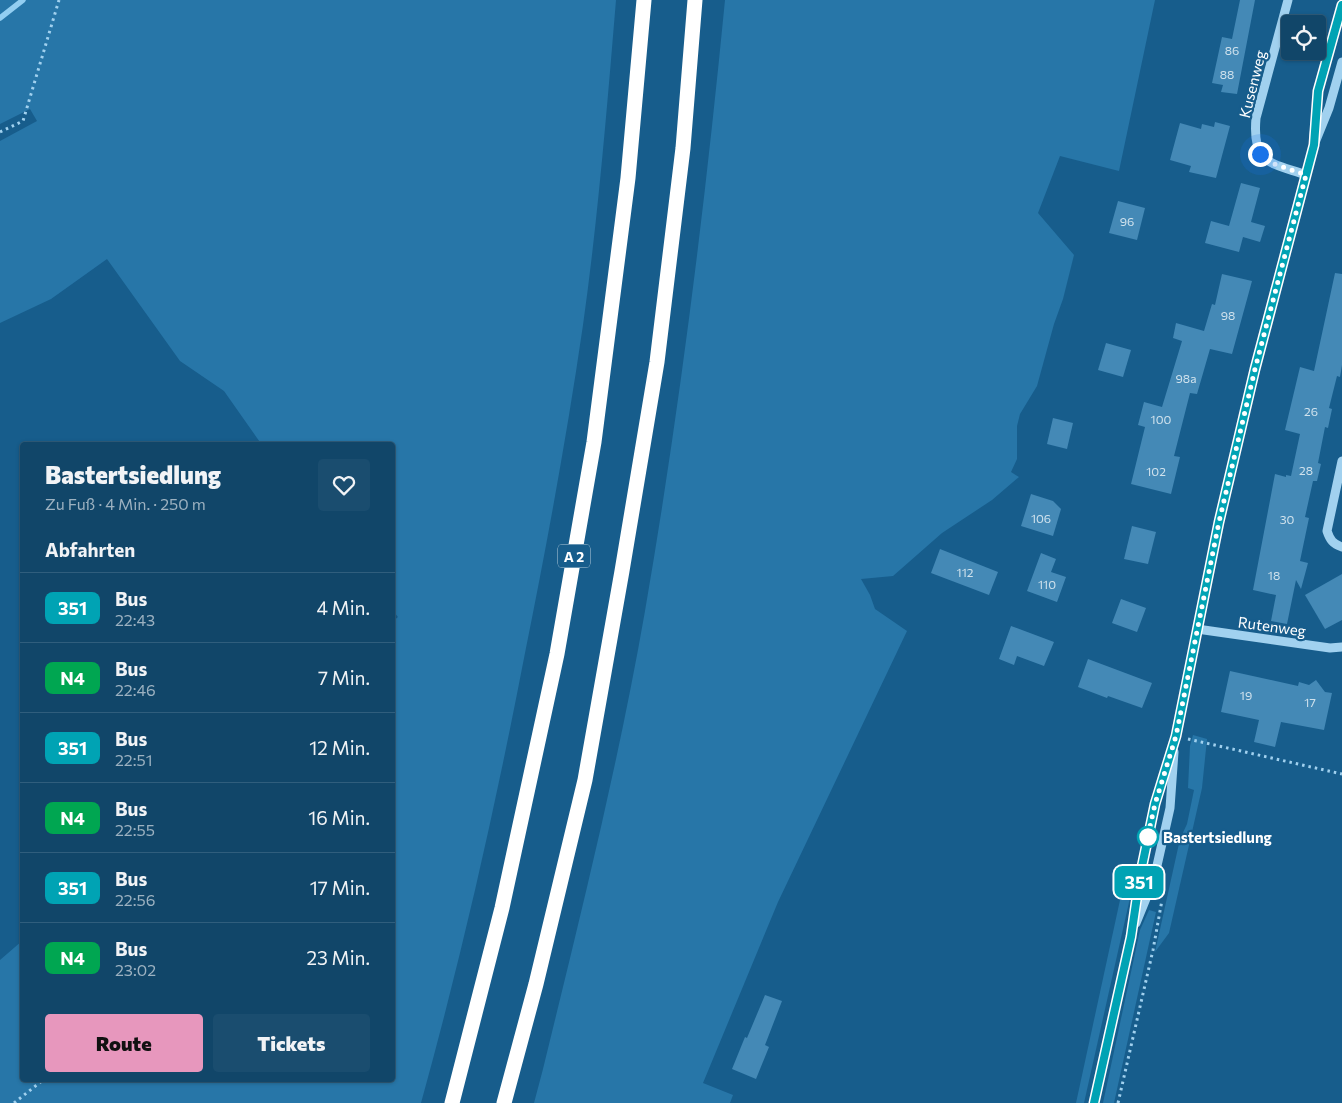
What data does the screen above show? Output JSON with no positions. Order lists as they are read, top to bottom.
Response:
{
  "streets": {
    "highway": ["A 2"],
    "street": ["Kusenweg", "Rutenweg"]
  },
  "places": ["Bastertsiedlung"],
  "lines": ["bus line 351"],
  "house_numbers": [
    "86",
    "88",
    "96",
    "98",
    "98a",
    "26",
    "100",
    "28",
    "102",
    "106",
    "30",
    "112",
    "18",
    "110",
    "19",
    "17"
  ],
  "page": {
    "on_map": "351",
    "heading": [
      ["Bastertsiedlung", "Zu Fuß · 4 Min. · 250 m"],
      "Abfahrten"
    ],
    "list": [
      {
        "mark": "351",
        "name": "Bus",
        "note": "22:43",
        "value": "4 Min."
      },
      {
        "mark": "N4",
        "name": "Bus",
        "note": "22:46",
        "value": "7 Min."
      },
      {
        "mark": "351",
        "name": "Bus",
        "note": "22:51",
        "value": "12 Min."
      },
      {
        "mark": "N4",
        "name": "Bus",
        "note": "22:55",
        "value": "16 Min."
      },
      {
        "mark": "351",
        "name": "Bus",
        "note": "22:56",
        "value": "17 Min."
      },
      {
        "mark": "N4",
        "name": "Bus",
        "note": "23:02",
        "value": "23 Min."
      }
    ],
    "buttons": ["Route", "Tickets"]
  }
}
